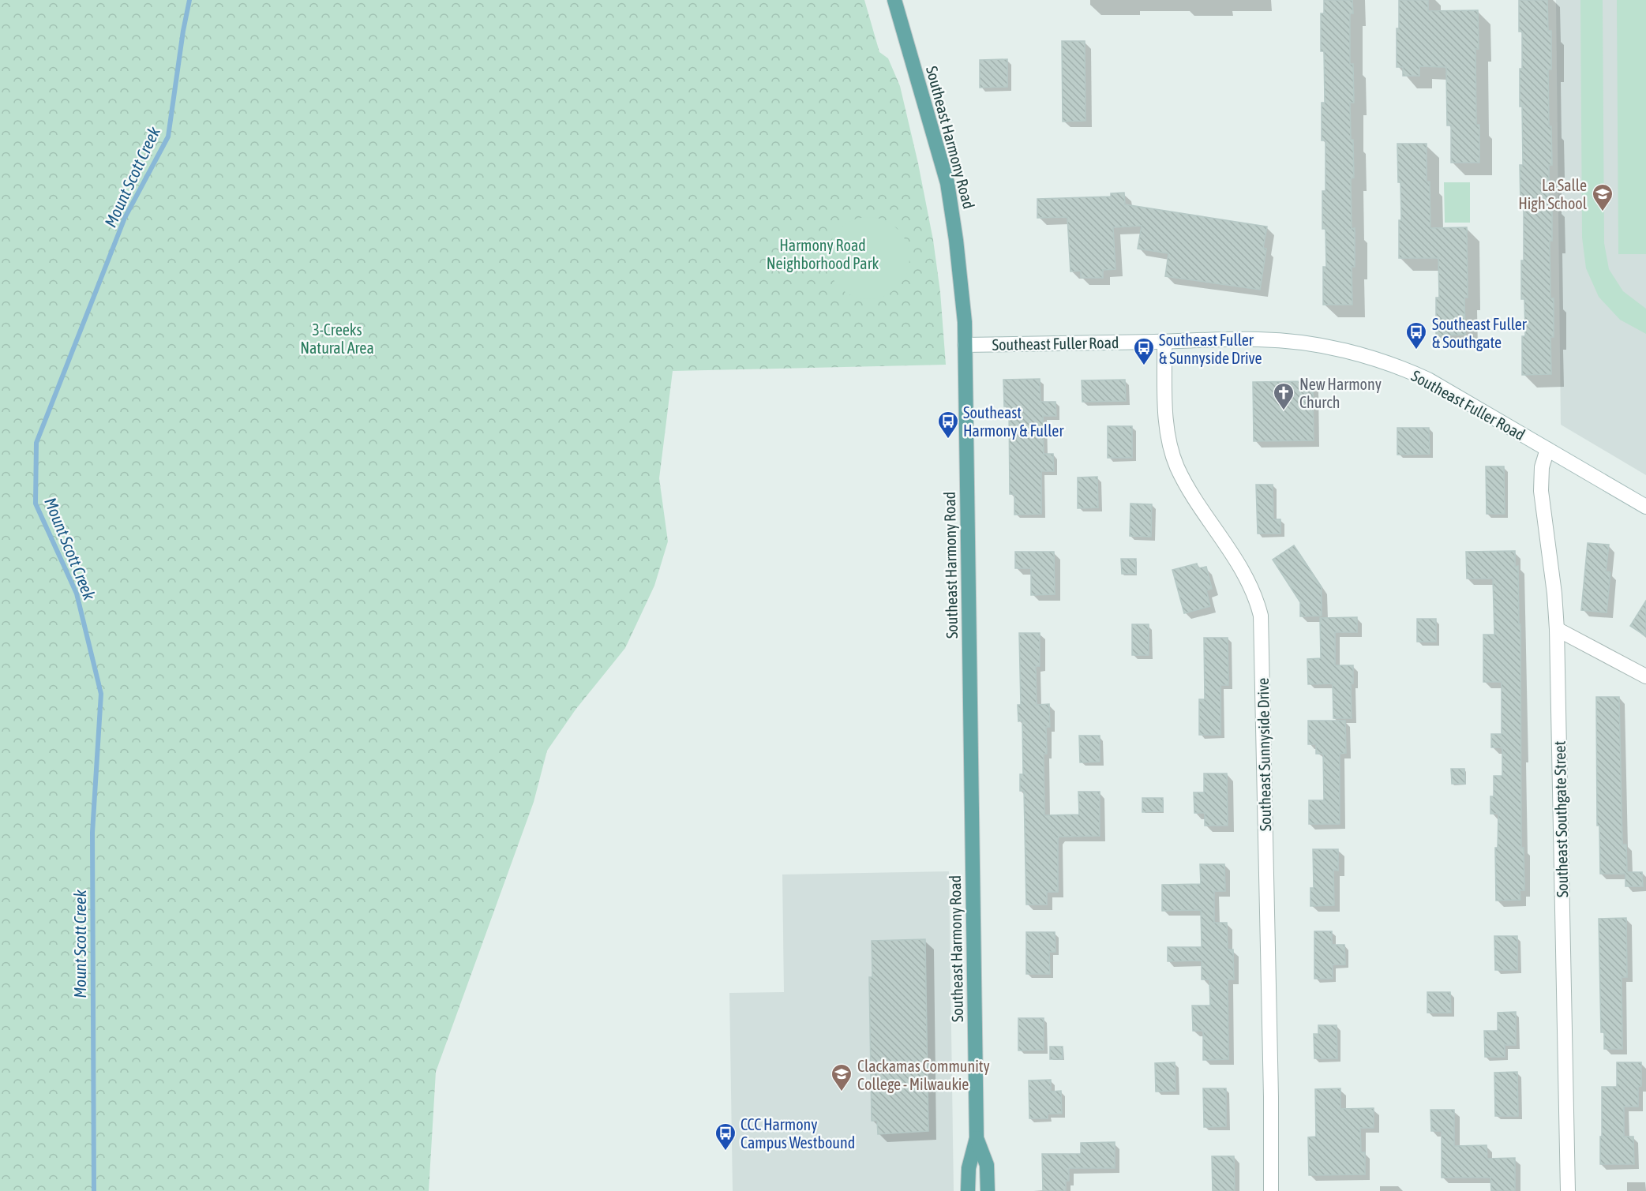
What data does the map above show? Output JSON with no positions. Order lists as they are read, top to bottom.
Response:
{
  "streets": {
    "main road": ["Southeast Harmony Road"],
    "street": ["Southeast Fuller Road", "Southeast Sunnyside Drive", "Southeast Southgate Street"]
  },
  "crossings": [
    ["Southeast Harmony Road", "Southeast Fuller Road"],
    ["Southeast Fuller Road", "Southeast Sunnyside Drive"],
    ["Southeast Fuller Road", "Southeast Southgate Street"]
  ],
  "water": ["Mount Scott Creek"],
  "parks": ["Harmony Road Neighborhood Park", "3-Creeks Natural Area"],
  "places": {
    "school or university": ["La Salle High School", "Clackamas Community College - Milwaukie"],
    "bus stop": [
      "Southeast Fuller & Southgate",
      "Southeast Fuller & Sunnyside Drive",
      "Southeast Harmony & Fuller",
      "CCC Harmony Campus Westbound"
    ],
    "church": ["New Harmony Church"]
  }
}
